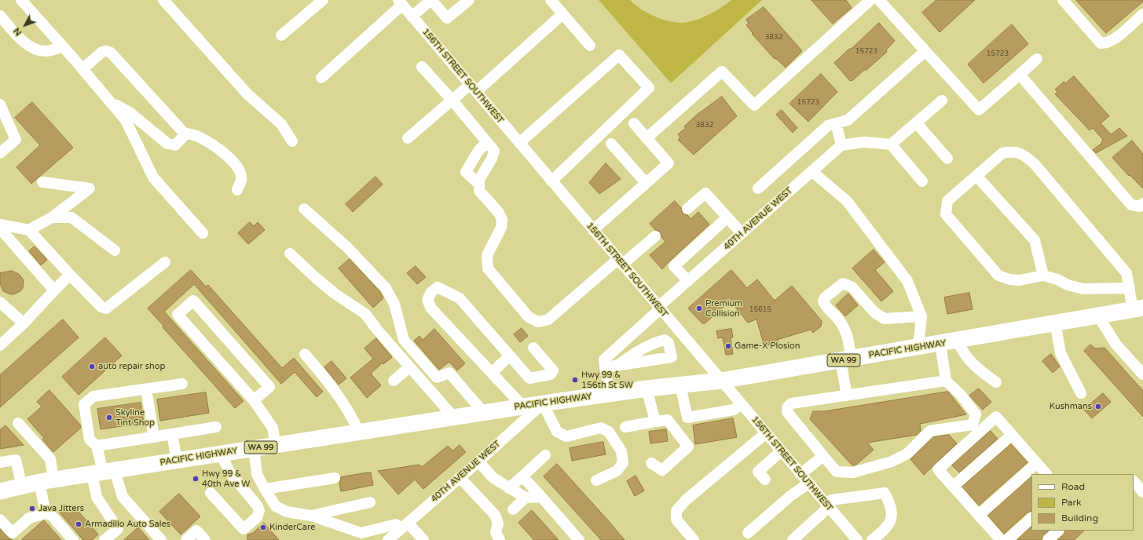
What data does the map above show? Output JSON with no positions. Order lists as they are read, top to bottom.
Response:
{
  "streets": {
    "highway": ["PACIFIC HIGHWAY", "WA 99"],
    "street": ["156TH STREET SOUTHWEST", "40TH AVENUE WEST"]
  },
  "crossings": [
    ["156TH STREET SOUTHWEST", "40TH AVENUE WEST"],
    ["156TH STREET SOUTHWEST", "PACIFIC HIGHWAY"],
    ["40TH AVENUE WEST", "PACIFIC HIGHWAY"]
  ],
  "places": [
    "Premium Collision",
    "Game-X Plosion",
    "auto repair shop",
    "Hwy 99 & 156th St SW",
    "Kushmans",
    "Skyline Tint Shop",
    "Hwy 99 & 40th Ave W",
    "Java Jitters",
    "Armadillo Auto Sales",
    "KinderCare"
  ],
  "house_numbers": [
    "3832",
    "15723",
    "15723",
    "15723",
    "3832",
    "15615"
  ],
  "legend": ["Road", "Park", "Building"],
  "north": "bottom left"
}
